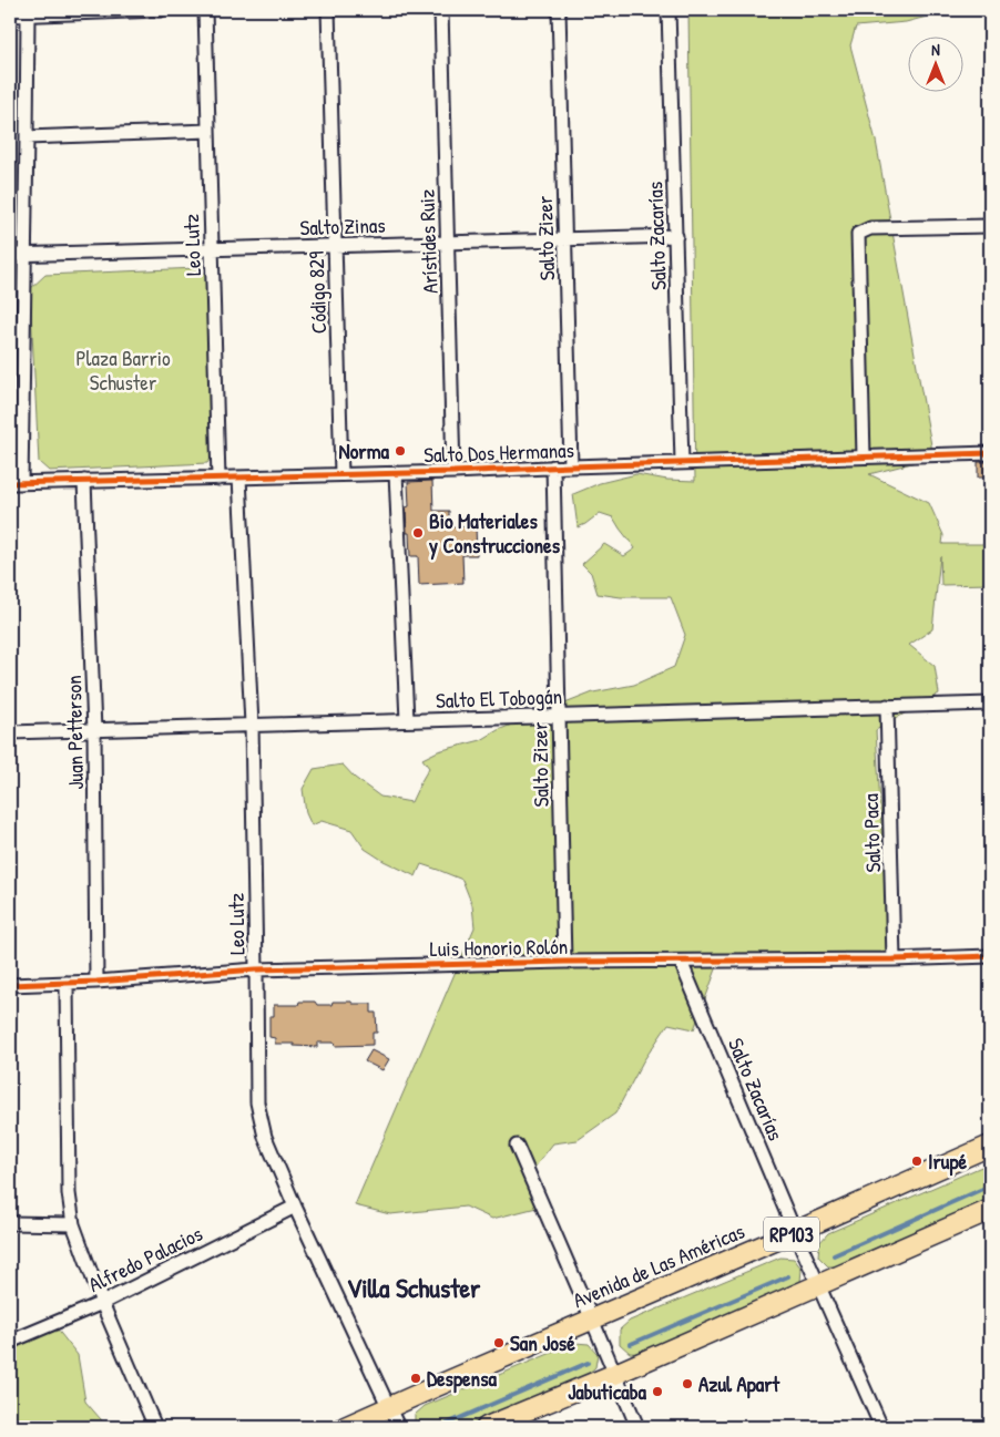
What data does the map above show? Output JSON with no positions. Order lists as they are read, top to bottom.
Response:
{
  "streets": {
    "main road": ["RP103", "Avenida de Las Américas"],
    "street": [
      "Salto Zinas",
      "Salto Zacarías",
      "Salto Zizer",
      "Arístides Ruiz",
      "Leo Lutz",
      "Código 829",
      "Salto Dos Hermanas",
      "Salto El Tobogán",
      "Juan Petterson",
      "Salto Paca",
      "Luis Honorio Rolón",
      "Alfredo Palacios"
    ]
  },
  "crossings": [
    ["Salto Zinas", "Salto Zacarías"],
    ["Salto Zinas", "Salto Zizer"],
    ["Salto Zinas", "Arístides Ruiz"],
    ["Salto Zinas", "Leo Lutz"],
    ["Salto Zinas", "Código 829"],
    ["Salto Zacarías", "Salto Dos Hermanas"],
    ["Salto Zacarías", "Luis Honorio Rolón"],
    ["Salto Zacarías", "RP103"],
    ["Salto Zacarías", "Avenida de Las Américas"],
    ["Salto Zizer", "Salto Dos Hermanas"],
    ["Salto Zizer", "Salto El Tobogán"],
    ["Salto Zizer", "Luis Honorio Rolón"],
    ["Arístides Ruiz", "Salto Dos Hermanas"],
    ["Leo Lutz", "Salto Dos Hermanas"],
    ["Leo Lutz", "Salto El Tobogán"],
    ["Leo Lutz", "Luis Honorio Rolón"],
    ["Leo Lutz", "Alfredo Palacios"],
    ["Leo Lutz", "Avenida de Las Américas"],
    ["Código 829", "Salto Dos Hermanas"],
    ["Salto Dos Hermanas", "Juan Petterson"],
    ["Salto El Tobogán", "Juan Petterson"],
    ["Salto El Tobogán", "Salto Paca"],
    ["Juan Petterson", "Luis Honorio Rolón"],
    ["Salto Paca", "Luis Honorio Rolón"]
  ],
  "districts": ["Villa Schuster"],
  "parks": ["Plaza Barrio Schuster"],
  "places": [
    "Norma",
    "Bio Materiales y Construcciones",
    "Irupé",
    "San José",
    "Despensa",
    "Azul Apart",
    "Jabuticaba"
  ],
  "north": "top"
}
